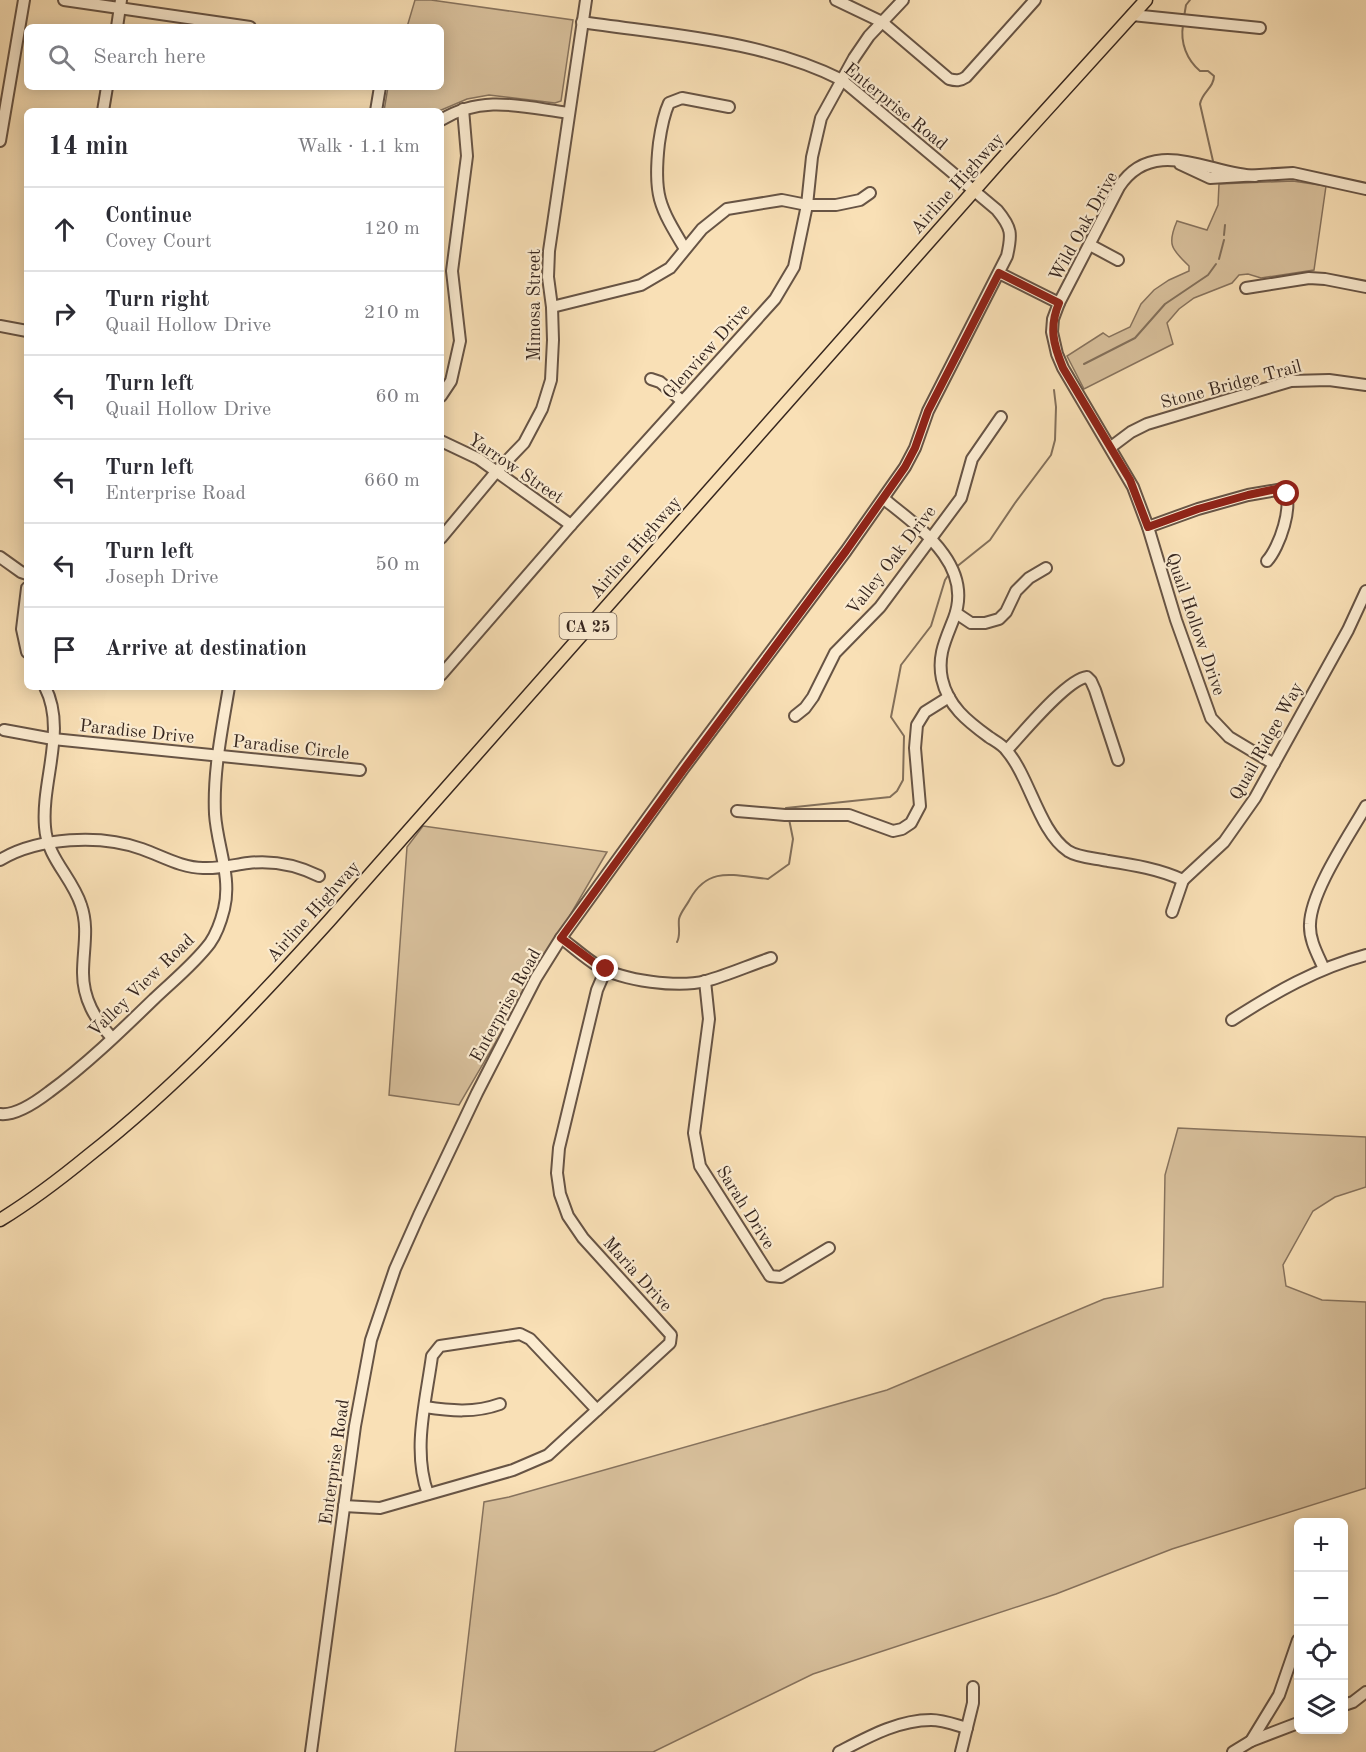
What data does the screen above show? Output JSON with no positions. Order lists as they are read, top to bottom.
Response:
{
  "streets": {
    "main road": ["Airline Highway", "CA 25"],
    "street": [
      "Enterprise Road",
      "Wild Oak Drive",
      "Mimosa Street",
      "Glenview Drive",
      "Stone Bridge Trail",
      "Yarrow Street",
      "Valley Oak Drive",
      "Quail Hollow Drive",
      "Paradise Drive",
      "Quail Ridge Way",
      "Paradise Circle",
      "Valley View Road",
      "Sarah Drive",
      "Maria Drive"
    ]
  },
  "crossings": [
    ["Enterprise Road", "Airline Highway"],
    ["Enterprise Road", "Mimosa Street"],
    ["Enterprise Road", "Glenview Drive"],
    ["Enterprise Road", "Maria Drive"],
    ["Wild Oak Drive", "Quail Hollow Drive"],
    ["Mimosa Street", "Yarrow Street"],
    ["Glenview Drive", "Yarrow Street"],
    ["Stone Bridge Trail", "Quail Hollow Drive"],
    ["Quail Hollow Drive", "Quail Ridge Way"],
    ["Paradise Drive", "Paradise Circle"],
    ["Paradise Drive", "Valley View Road"],
    ["Paradise Circle", "Valley View Road"]
  ],
  "page": {
    "search": "Search here",
    "heading": ["14 min", "Walk · 1.1 km"],
    "list": [
      ["Continue", "Covey Court", "120 m"],
      ["Turn right", "Quail Hollow Drive", "210 m"],
      ["Turn left", "Quail Hollow Drive", "60 m"],
      ["Turn left", "Enterprise Road", "660 m"],
      ["Turn left", "Joseph Drive", "50 m"],
      "Arrive at destination"
    ],
    "map_buttons": ["+", "−"]
  }
}
